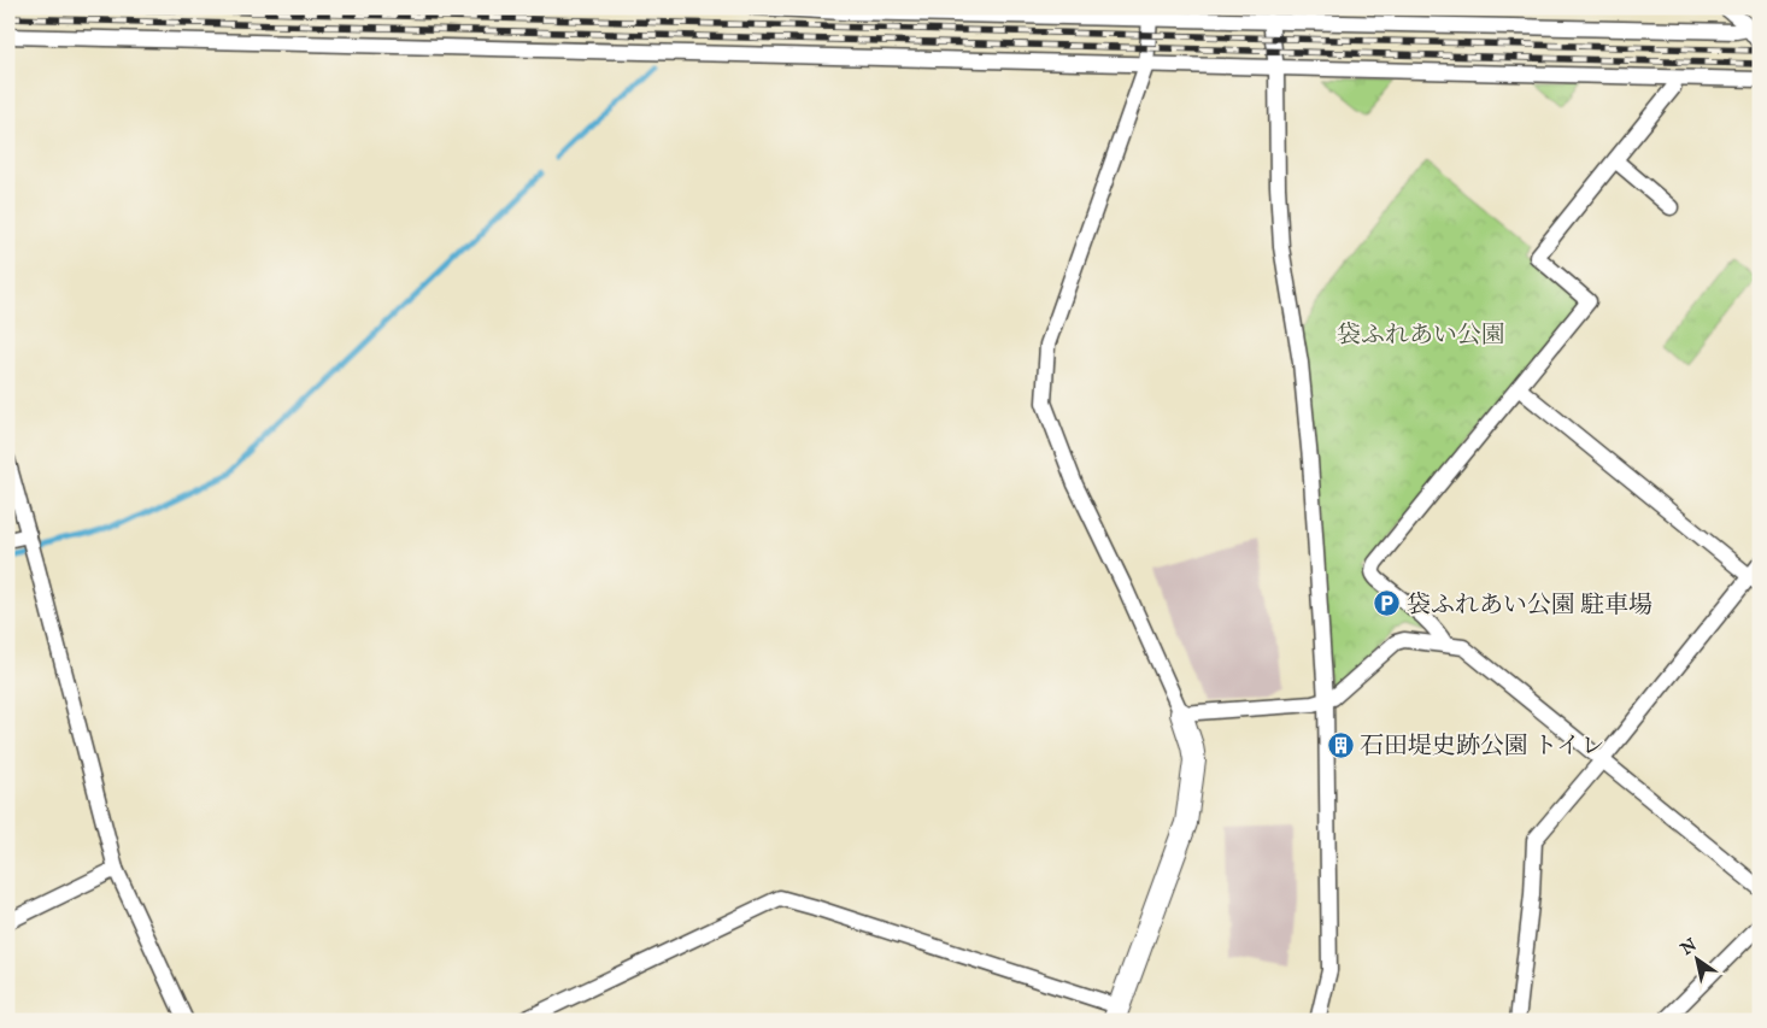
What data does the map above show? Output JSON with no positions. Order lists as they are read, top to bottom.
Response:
{
  "parks": ["袋ふれあい公園"],
  "places": {
    "parking": ["袋ふれあい公園 駐車場"],
    "building": ["石田堤史跡公園 トイレ"]
  },
  "north": "top left"
}
